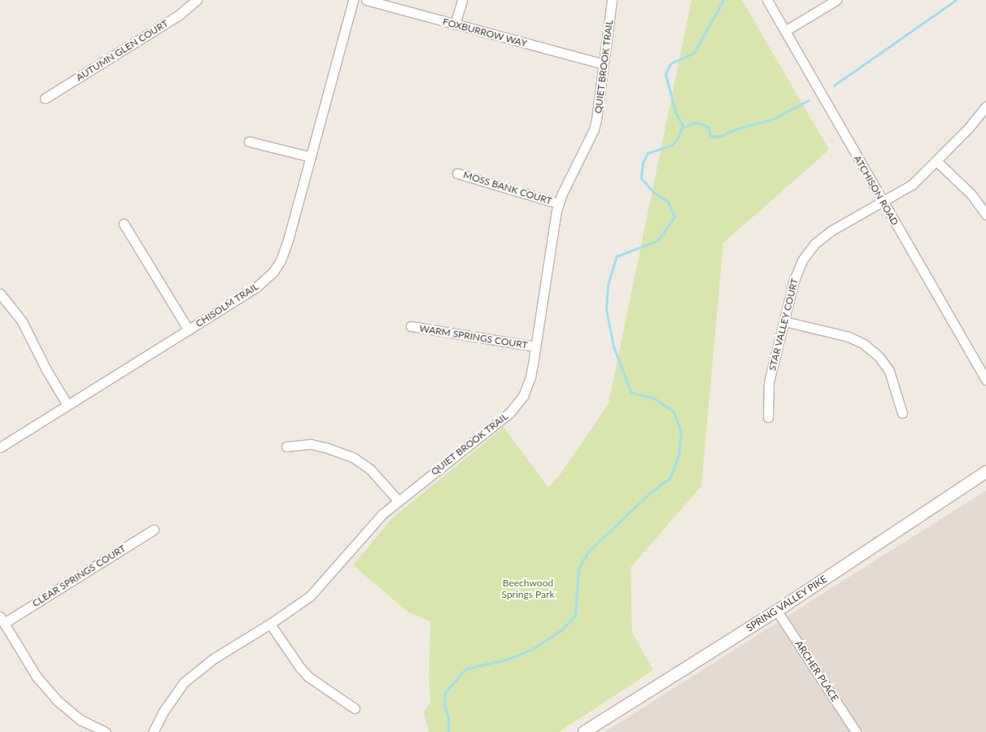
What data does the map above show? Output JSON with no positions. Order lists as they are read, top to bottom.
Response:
{
  "streets": {
    "street": [
      "FOXBURROW WAY",
      "AUTUMN GLEN COURT",
      "QUIET BROOK TRAIL",
      "MOSS BANK COURT",
      "ATCHISON ROAD",
      "CHISOLM TRAIL",
      "STAR VALLEY COURT",
      "WARM SPRINGS COURT",
      "CLEAR SPRINGS COURT",
      "SPRING VALLEY PIKE",
      "ARCHER PLACE"
    ]
  },
  "crossings": [
    ["FOXBURROW WAY", "QUIET BROOK TRAIL"],
    ["QUIET BROOK TRAIL", "MOSS BANK COURT"],
    ["QUIET BROOK TRAIL", "WARM SPRINGS COURT"],
    ["ATCHISON ROAD", "STAR VALLEY COURT"],
    ["SPRING VALLEY PIKE", "ARCHER PLACE"]
  ],
  "parks": ["Beechwood Springs Park"]
}
